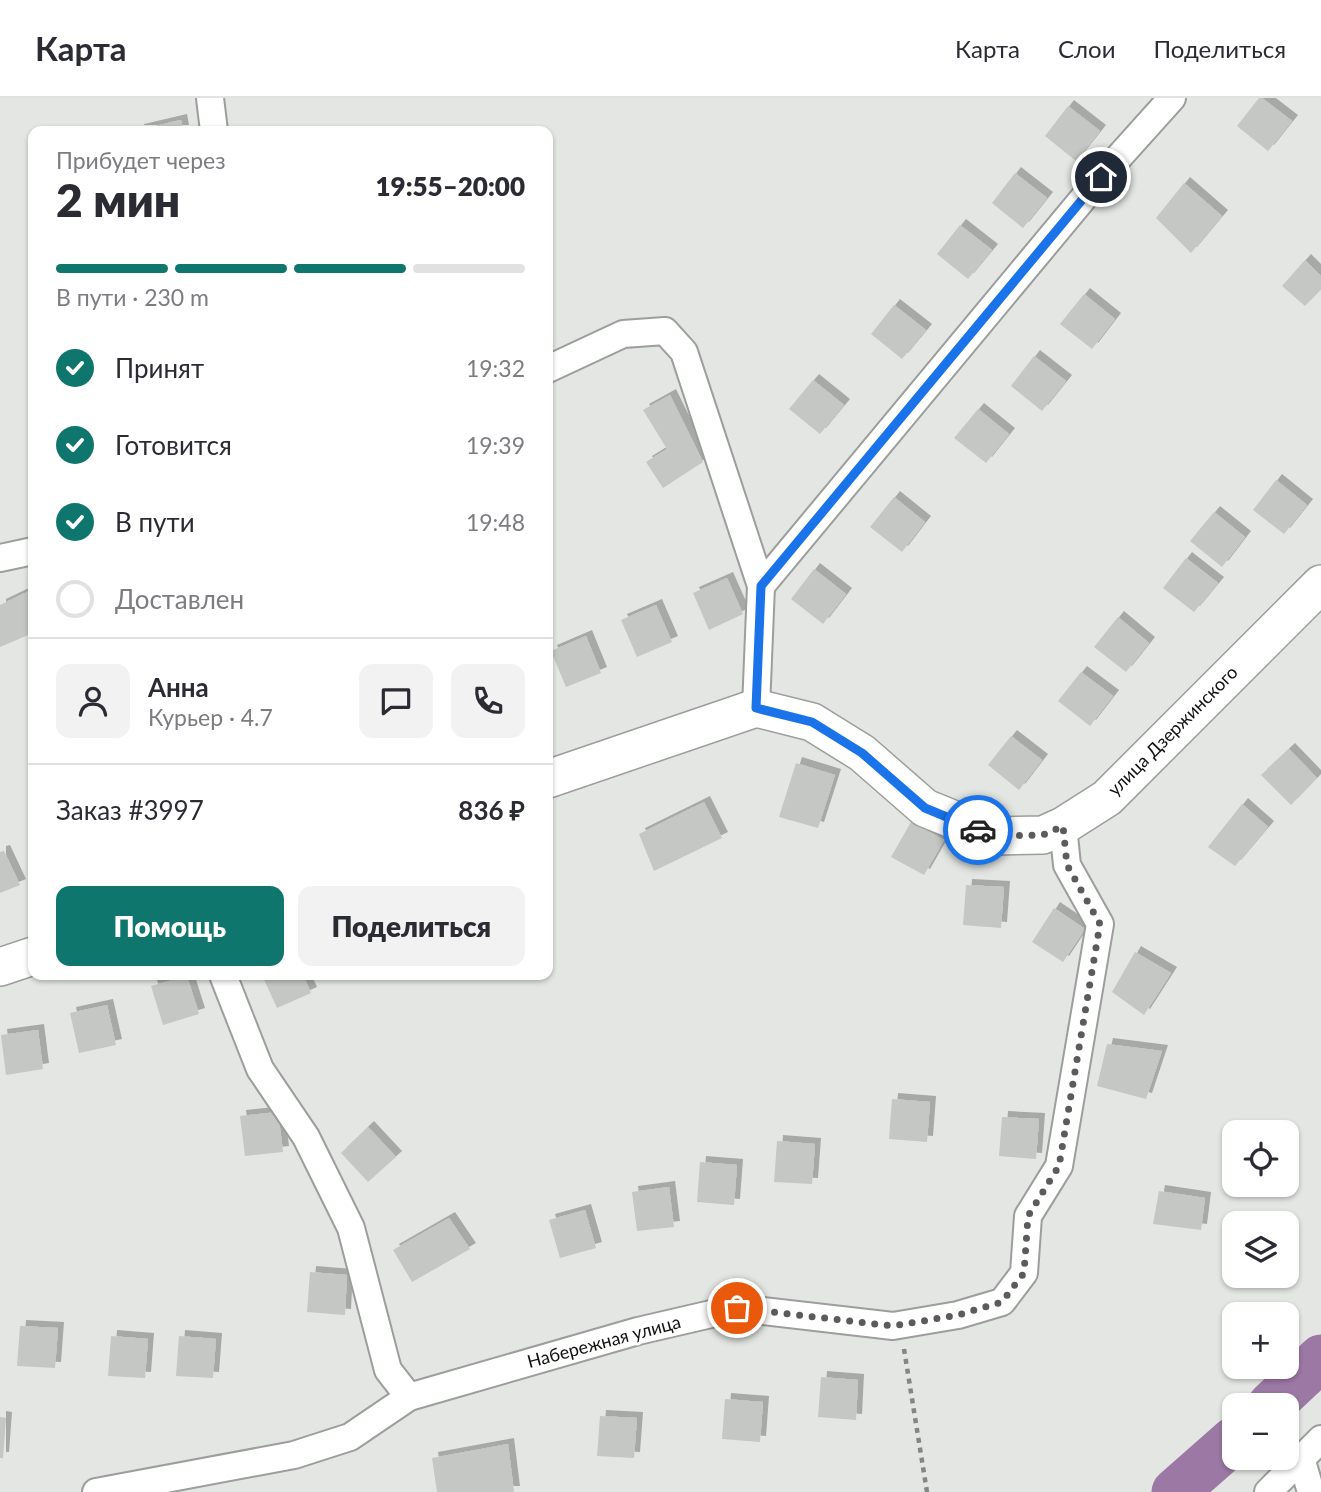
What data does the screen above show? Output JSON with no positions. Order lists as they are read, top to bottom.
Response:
{
  "streets": {
    "street": ["улица Дзержинского", "Набережная улица"]
  },
  "crossings": [
    ["улица Дзержинского", "Набережная улица"]
  ],
  "page": {
    "header": "Карта",
    "nav": ["Карта", "Слои", "Поделиться"],
    "heading": ["2 мин", "Прибудет через", "19:55–20:00"],
    "panel": [
      "Анна",
      "Курьер · 4.7",
      "Заказ #3997",
      "836 ₽"
    ],
    "bar": "В пути · 230 m",
    "list": [
      ["Принят", "19:32"],
      ["Готовится", "19:39"],
      ["В пути", "19:48"],
      "Доставлен"
    ],
    "buttons": ["Помощь", "Поделиться"],
    "map_buttons": ["+", "−"]
  }
}
